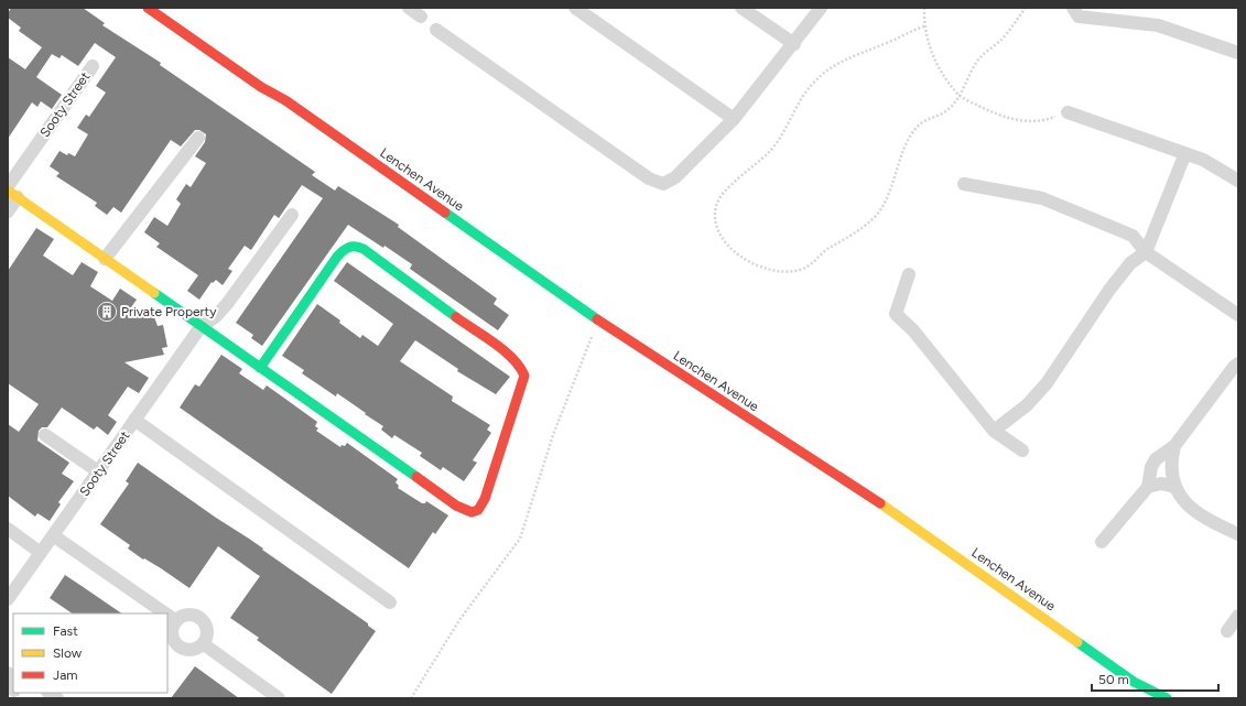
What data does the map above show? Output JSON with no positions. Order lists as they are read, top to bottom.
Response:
{
  "streets": {
    "main road": ["Lenchen Avenue"],
    "street": ["Sooty Street"]
  },
  "places": {
    "building": ["Private Property"]
  },
  "legend": ["Fast", "Slow", "Jam"],
  "scale_bar": "50 m"
}
